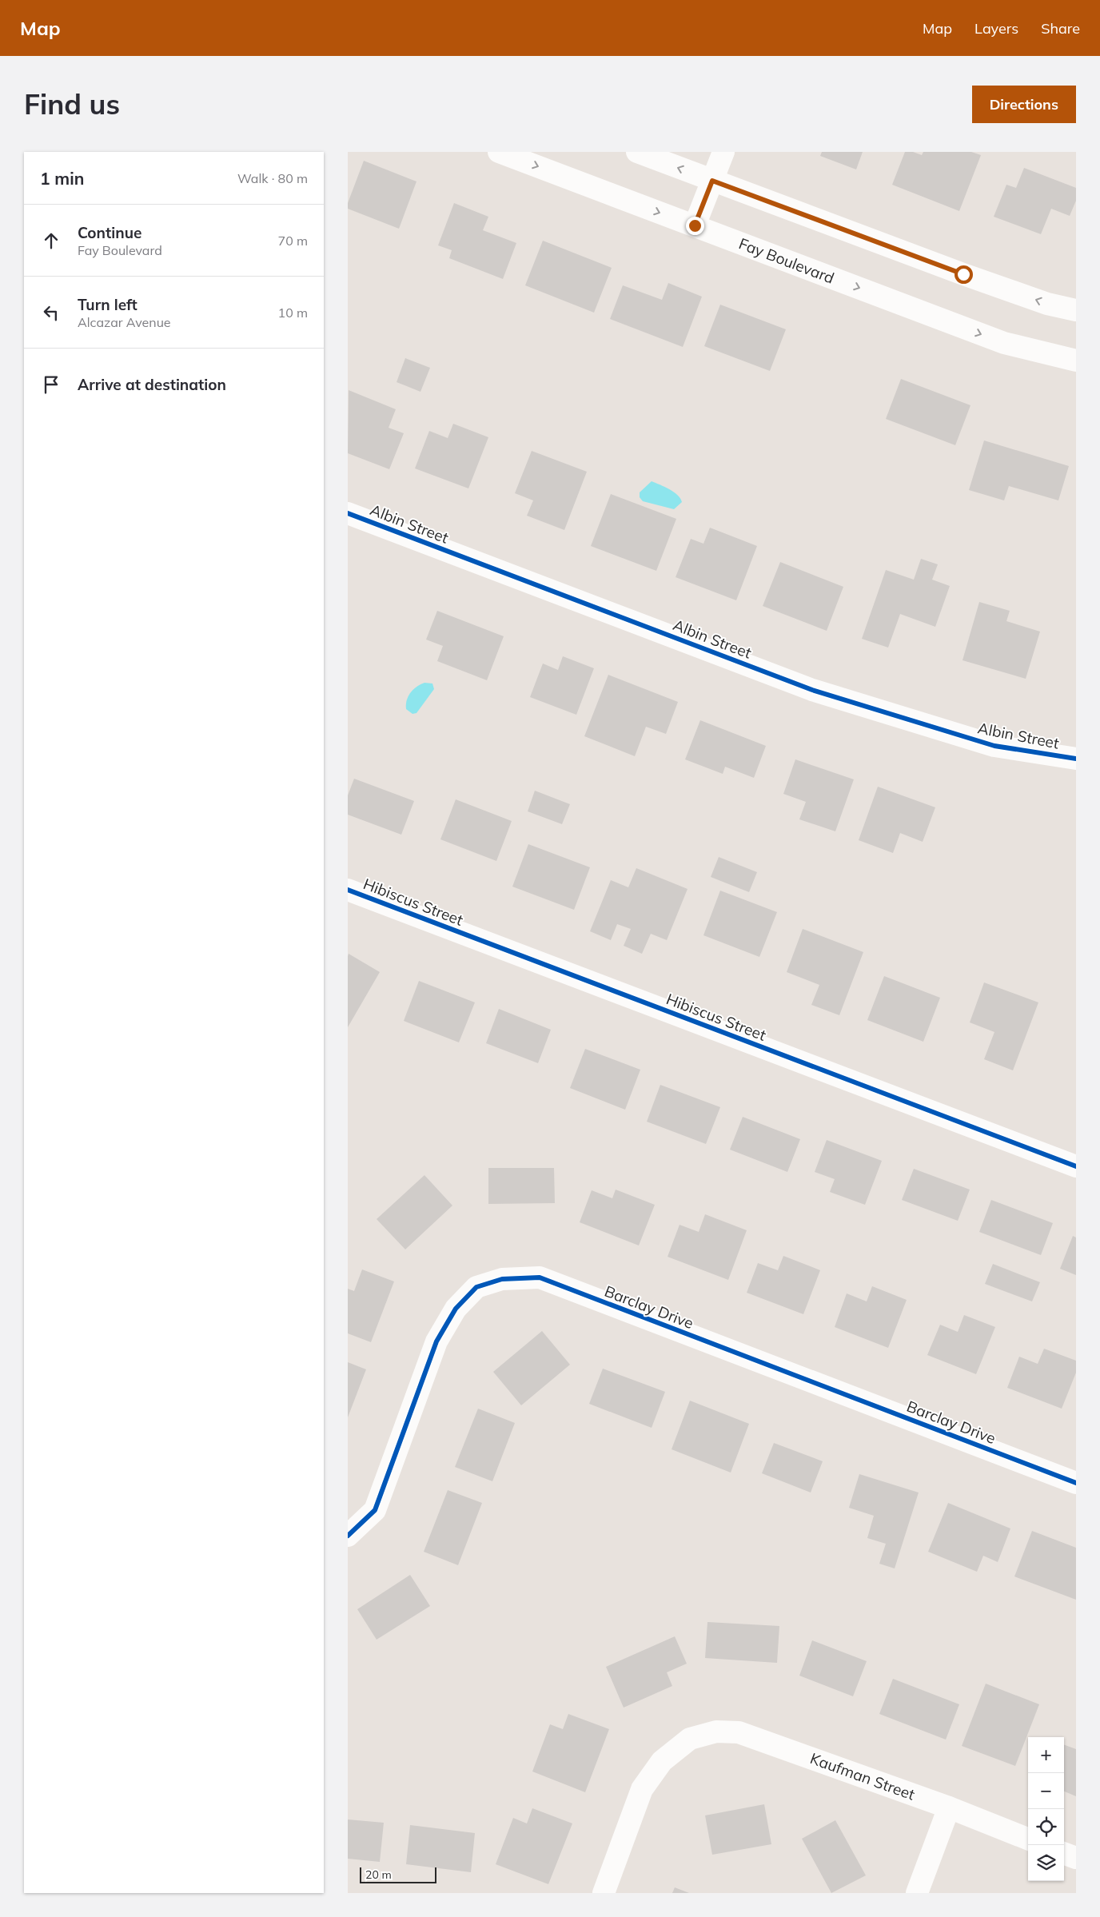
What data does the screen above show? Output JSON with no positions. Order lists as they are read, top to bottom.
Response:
{
  "streets": {
    "street": [
      "Fay Boulevard",
      "Albin Street",
      "Hibiscus Street",
      "Barclay Drive",
      "Kaufman Street"
    ]
  },
  "scale_bar": "20 m",
  "page": {
    "header": "Map",
    "nav": ["Map", "Layers", "Share"],
    "buttons": "Directions",
    "title": "Find us",
    "heading": ["1 min", "Walk · 80 m"],
    "list": [
      ["Continue", "Fay Boulevard", "70 m"],
      ["Turn left", "Alcazar Avenue", "10 m"],
      "Arrive at destination"
    ],
    "map_buttons": ["+", "−"],
    "scale": "20 m"
  }
}
